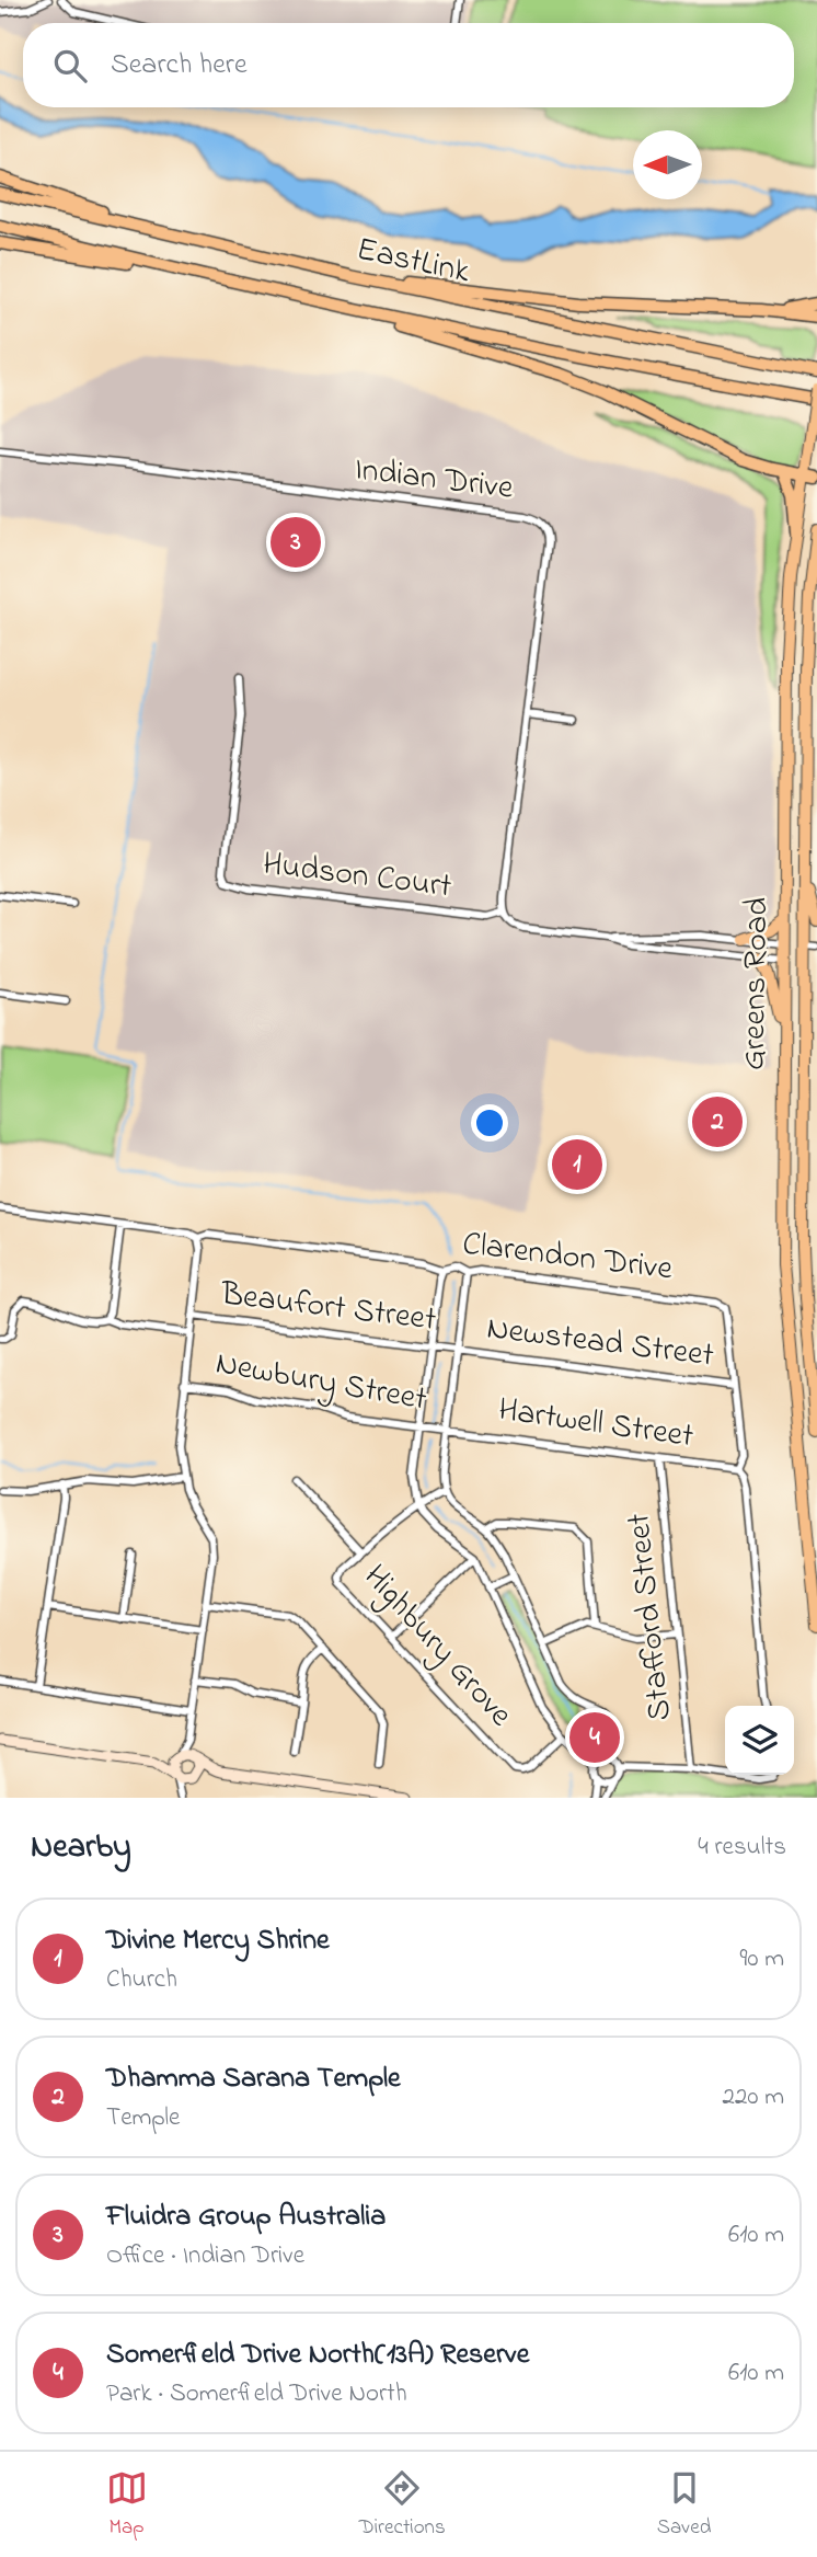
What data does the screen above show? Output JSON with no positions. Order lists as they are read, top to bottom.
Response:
{
  "streets": {
    "highway": ["EastLink"],
    "main road": ["Greens Road"],
    "street": [
      "Indian Drive",
      "Hudson Court",
      "Clarendon Drive",
      "Beaufort Street",
      "Newstead Street",
      "Newbury Street",
      "Hartwell Street",
      "Stafford Street",
      "Highbury Grove"
    ]
  },
  "crossings": [
    ["Indian Drive", "Hudson Court"],
    ["Clarendon Drive", "Newstead Street"],
    ["Clarendon Drive", "Hartwell Street"],
    ["Beaufort Street", "Newstead Street"],
    ["Newbury Street", "Hartwell Street"],
    ["Hartwell Street", "Stafford Street"]
  ],
  "north": "left",
  "page": {
    "search": "Search here",
    "pins": [
      "3",
      "2",
      "1",
      "4"
    ],
    "heading": ["Nearby", "4 results"],
    "list": [
      {
        "mark": "1",
        "name": "Divine Mercy Shrine",
        "note": "Church",
        "value": "90 m"
      },
      {
        "mark": "2",
        "name": "Dhamma Sarana Temple",
        "note": "Temple",
        "value": "220 m"
      },
      {
        "mark": "3",
        "name": "Fluidra Group Australia",
        "note": "Office · Indian Drive",
        "value": "610 m"
      },
      {
        "mark": "4",
        "name": "Somerfield Drive North(13A) Reserve",
        "note": "Park · Somerfield Drive North",
        "value": "610 m"
      }
    ],
    "nav": ["Map", "Directions", "Saved"]
  }
}
